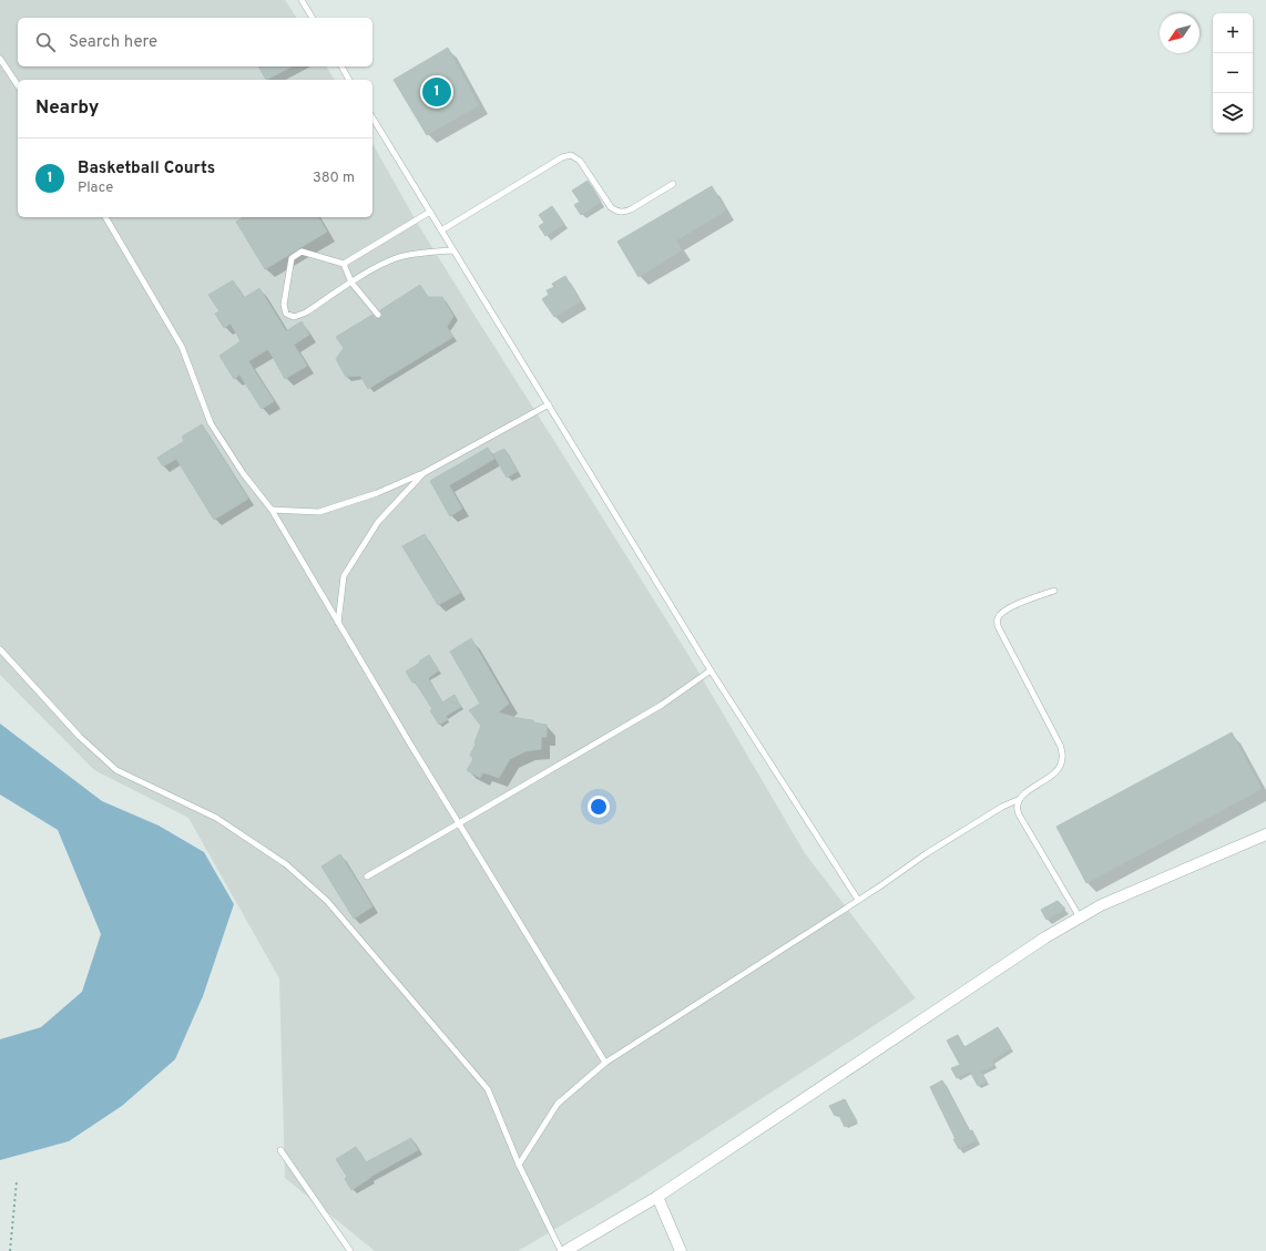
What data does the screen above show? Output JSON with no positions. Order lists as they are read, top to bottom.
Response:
{
  "north": "bottom left",
  "page": {
    "map_buttons": ["+", "−"],
    "search": "Search here",
    "pins": "1",
    "heading": "Nearby",
    "list": [
      {
        "mark": "1",
        "name": "Basketball Courts",
        "note": "Place",
        "value": "380 m"
      }
    ]
  }
}
